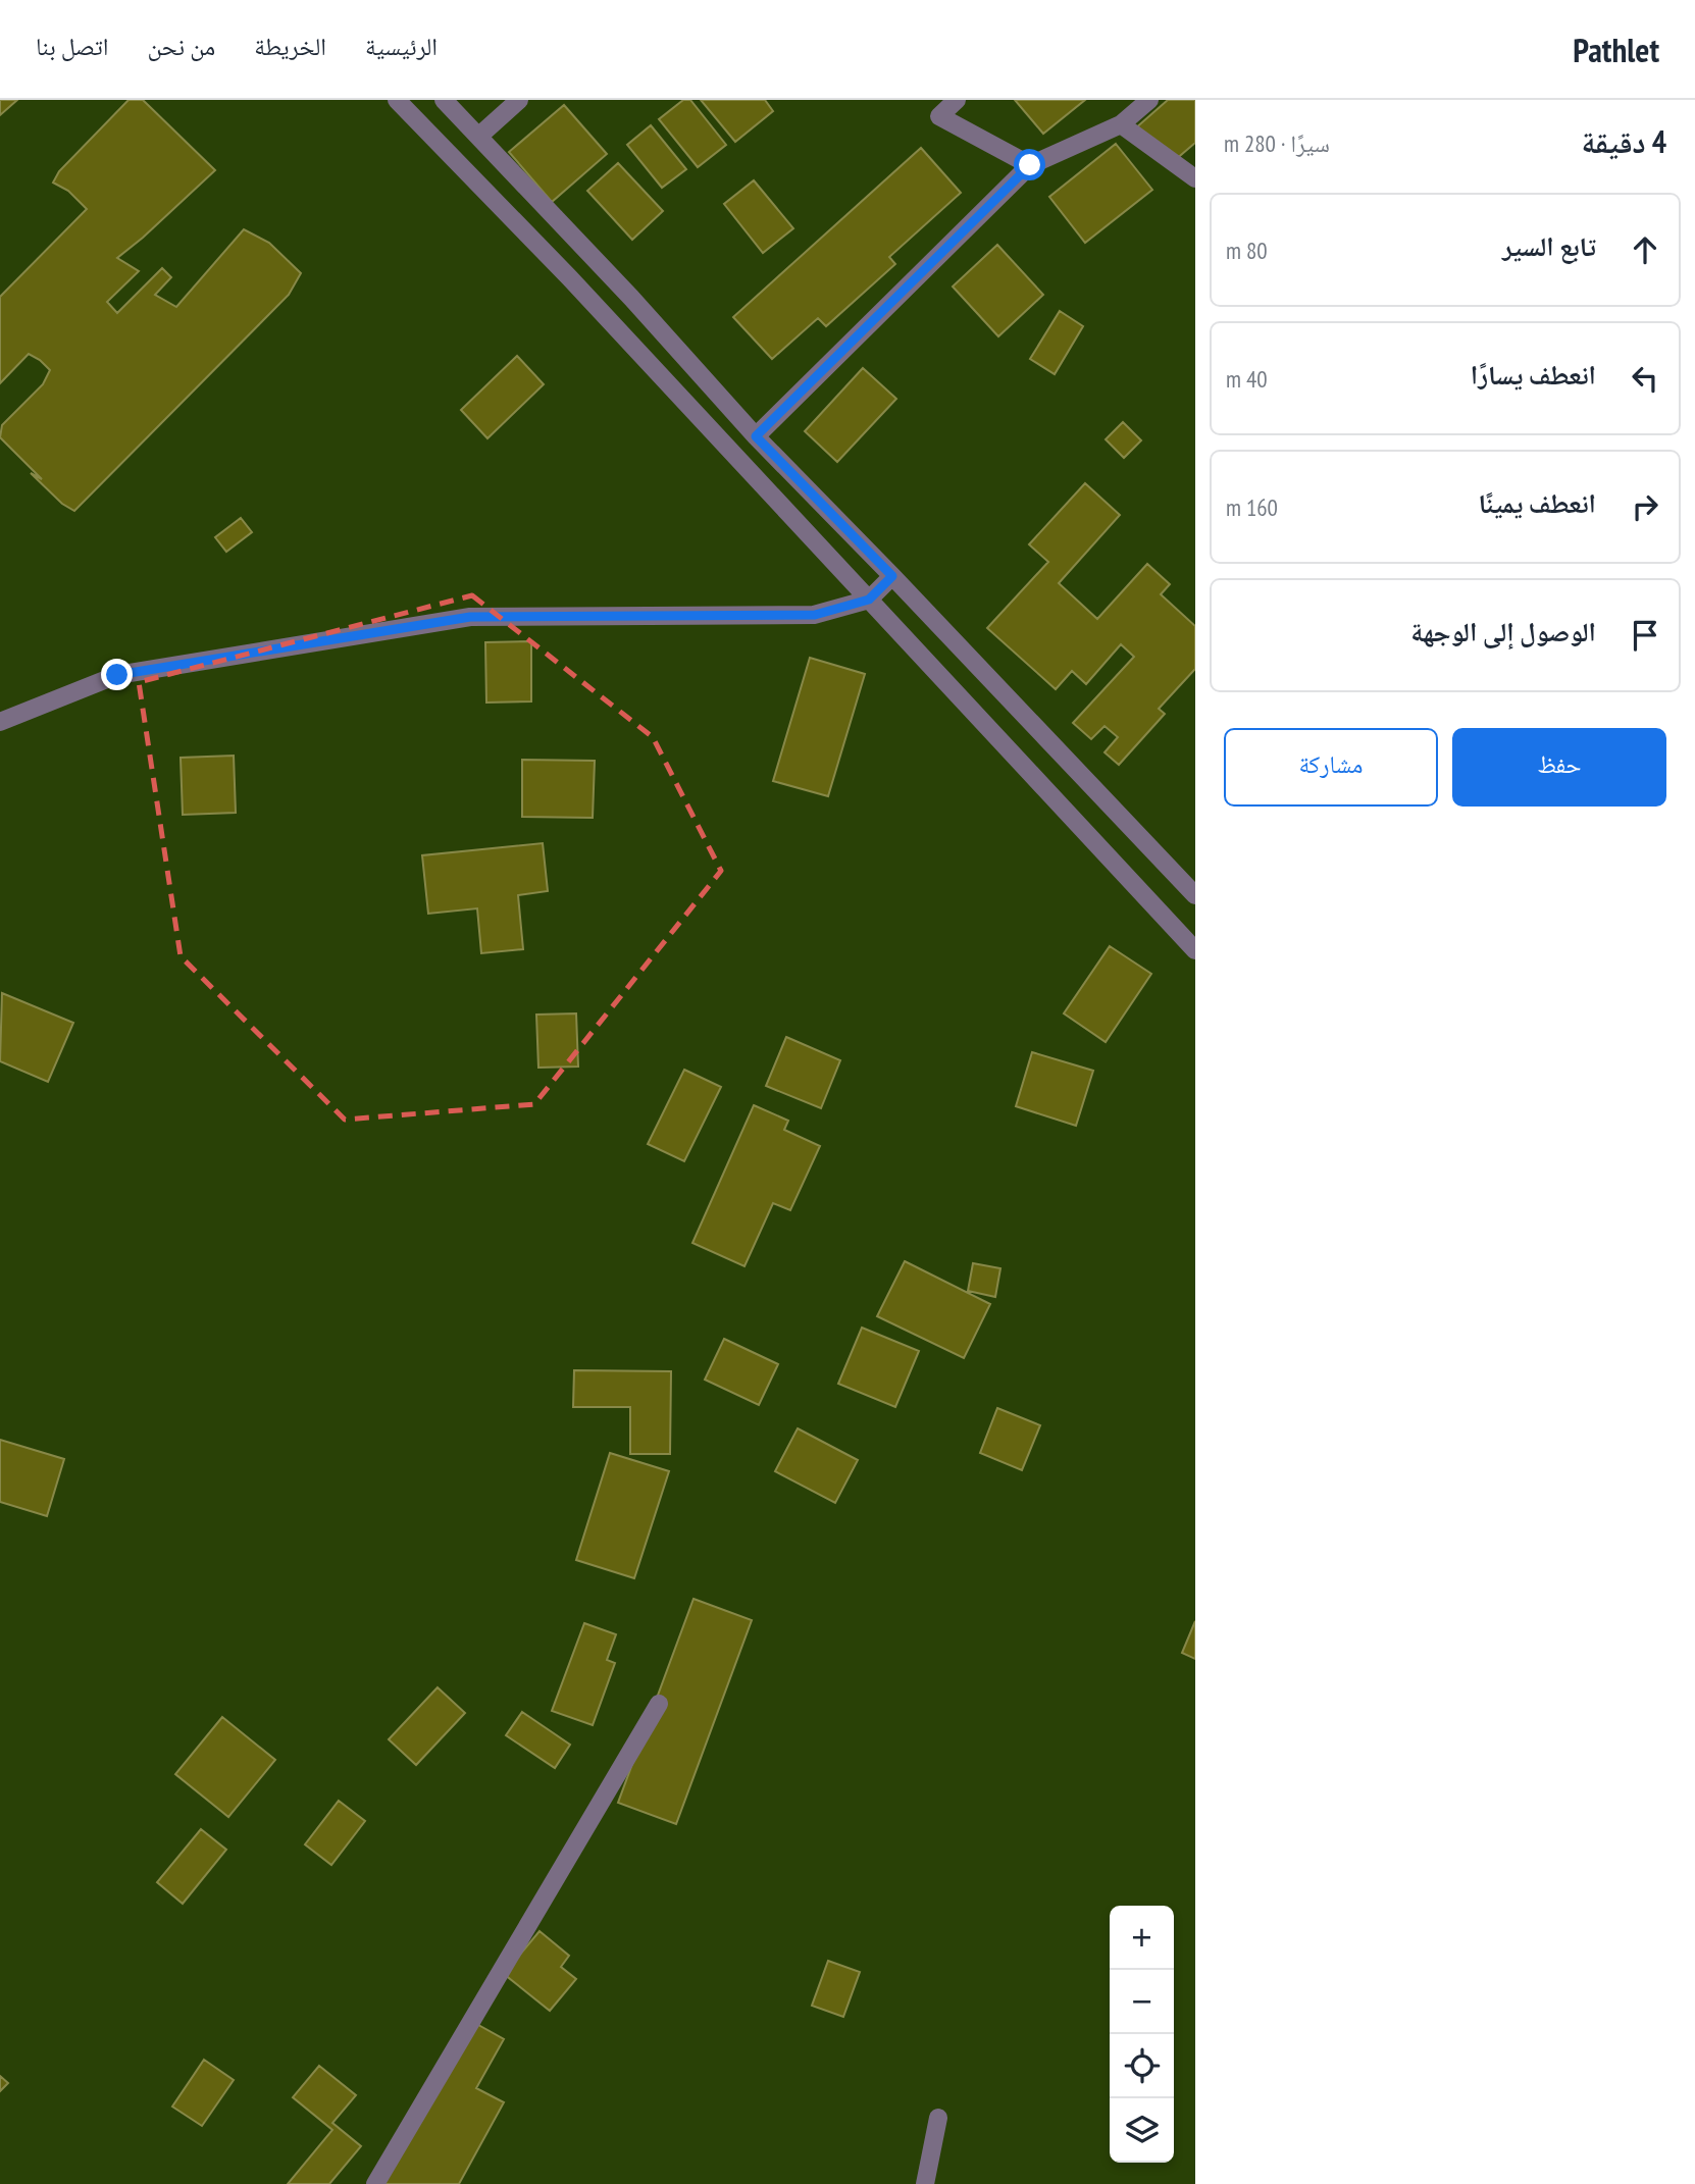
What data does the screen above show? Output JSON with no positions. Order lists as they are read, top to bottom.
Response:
{
  "page": {
    "header": "Pathlet",
    "nav": [
      "الرئيسية",
      "الخريطة",
      "من نحن",
      "اتصل بنا"
    ],
    "heading": ["4 دقيقة", "سيرًا · 280 m"],
    "list": [
      ["تابع السير", "80 m"],
      ["انعطف يسارًا", "40 m"],
      ["انعطف يمينًا", "160 m"],
      "الوصول إلى الوجهة"
    ],
    "buttons": ["حفظ", "مشاركة"],
    "map_buttons": ["+", "−"]
  }
}
